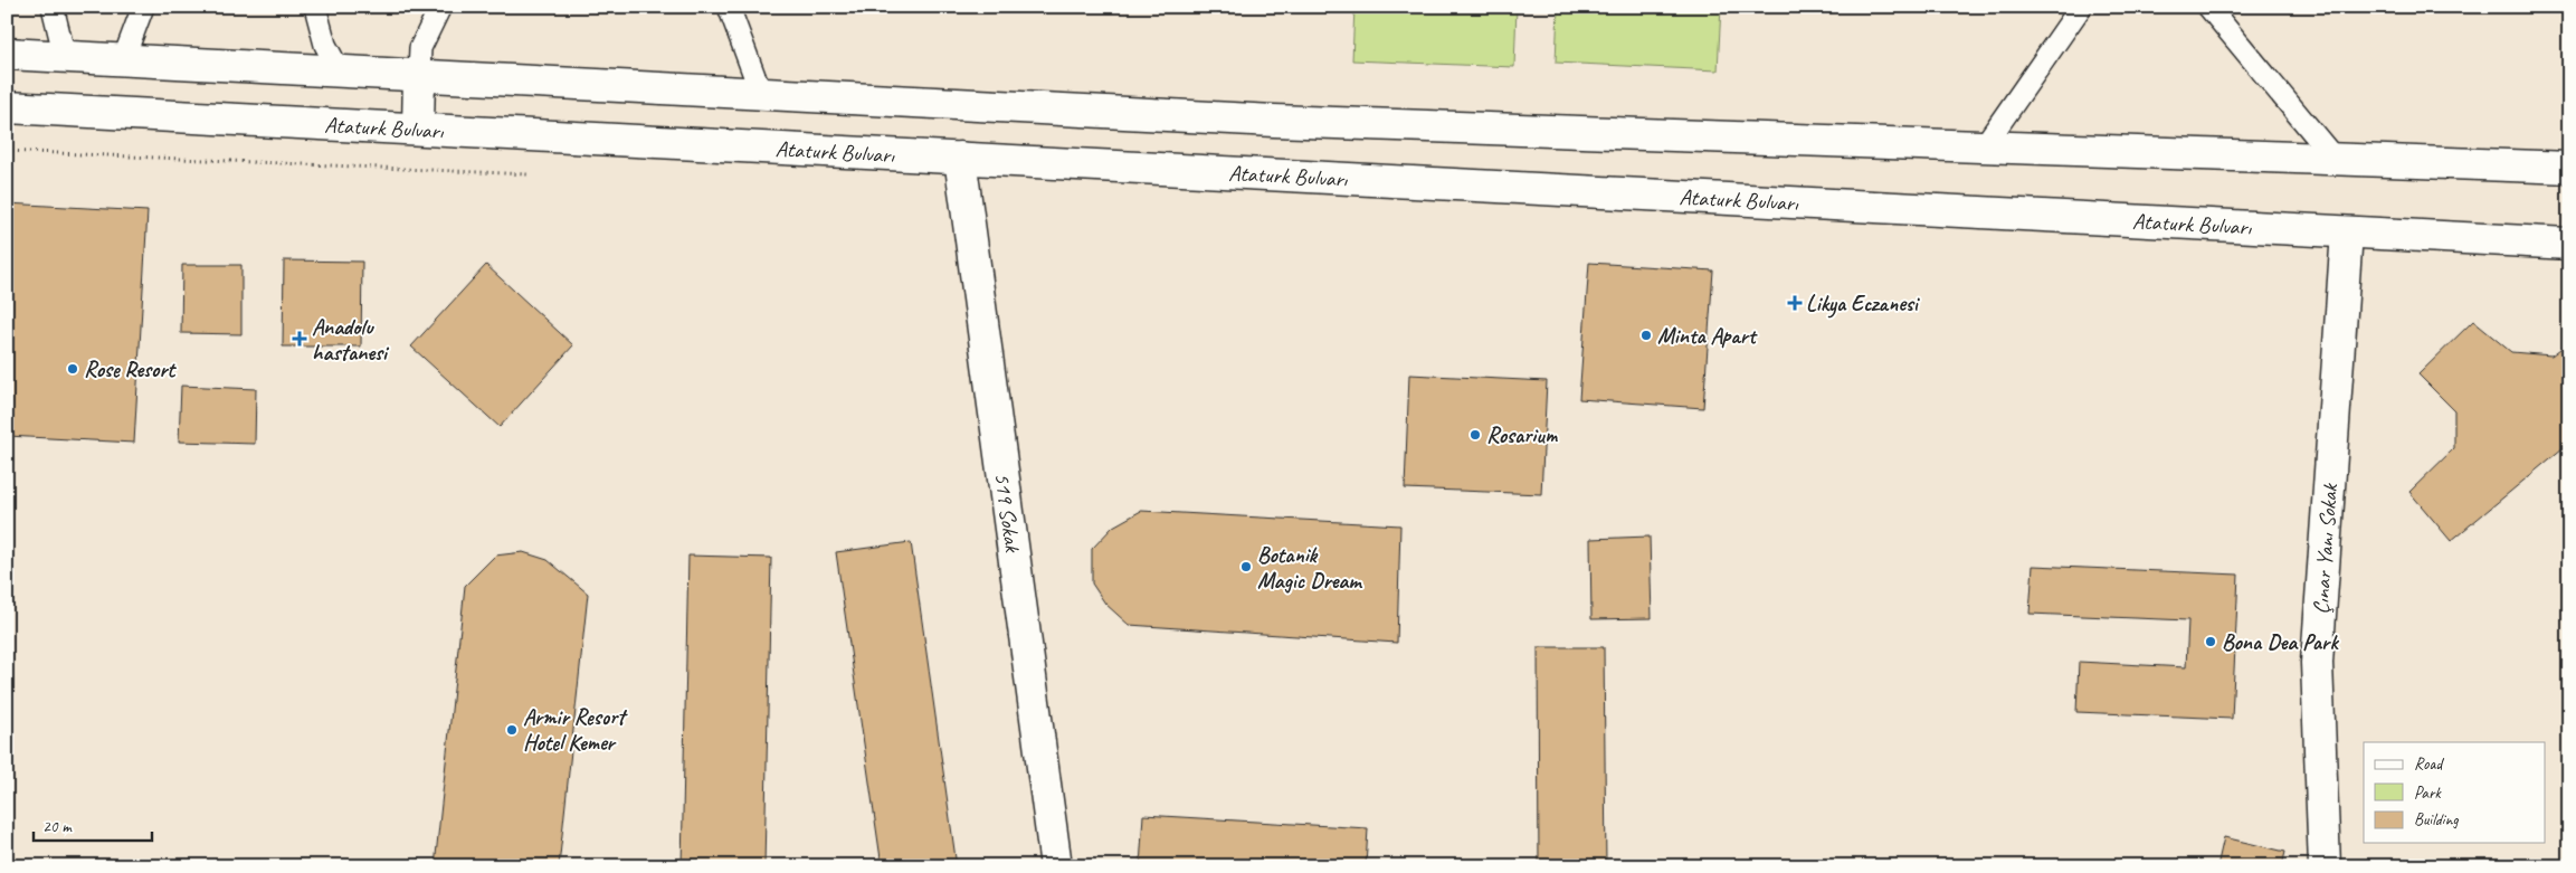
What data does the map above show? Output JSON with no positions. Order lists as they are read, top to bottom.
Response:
{
  "streets": {
    "main road": ["Ataturk Bulvarı", "519 Sokak", "Çınar Yanı Sokak"]
  },
  "crossings": [
    ["Ataturk Bulvarı", "519 Sokak"],
    ["Ataturk Bulvarı", "Çınar Yanı Sokak"]
  ],
  "places": {
    "health": ["Likya Eczanesi", "Anadolu hastanesi"],
    "other": [
      "Minta Apart",
      "Rose Resort",
      "Rosarium",
      "Botanik Magic Dream",
      "Bona Dea Park",
      "Armir Resort Hotel Kemer"
    ]
  },
  "legend": ["Road", "Park", "Building"],
  "scale_bar": "20 m"
}
